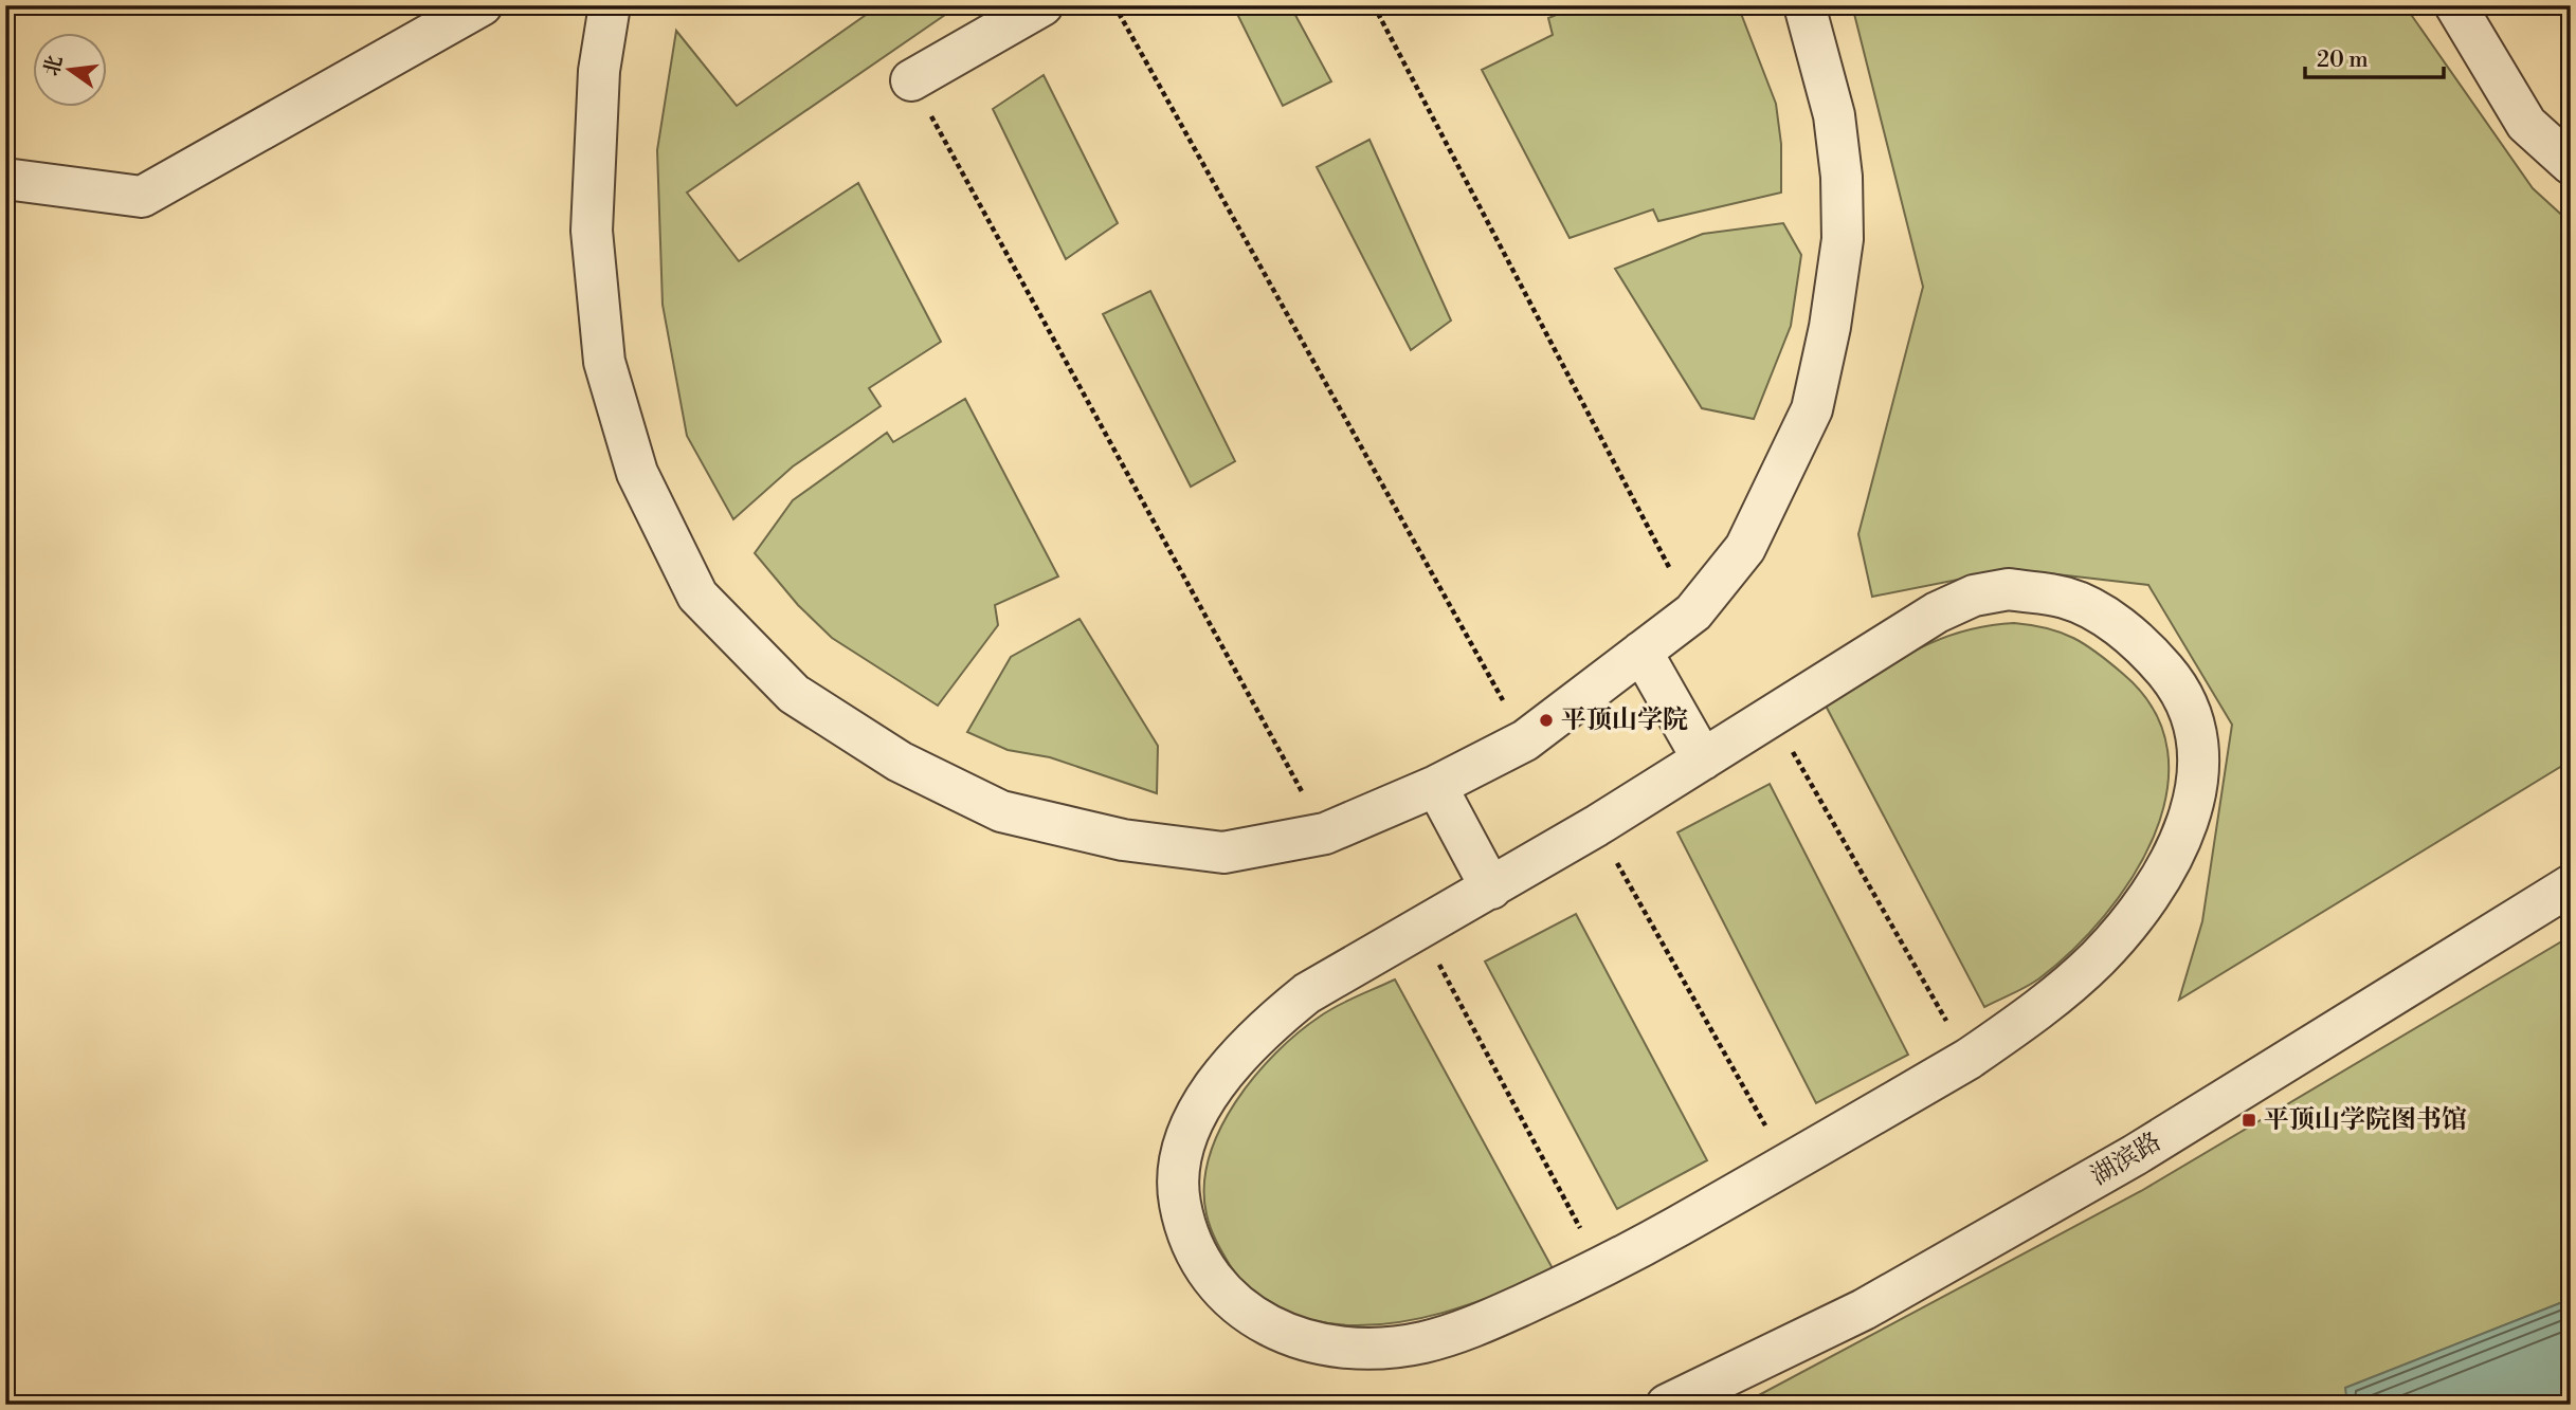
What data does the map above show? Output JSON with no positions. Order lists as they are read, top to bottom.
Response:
{
  "streets": {
    "street": ["湖滨路"]
  },
  "places": {
    "other": ["平顶山学院"],
    "transit": ["平顶山学院图书馆"]
  },
  "scale_bar": "20 m",
  "north": "left"
}
